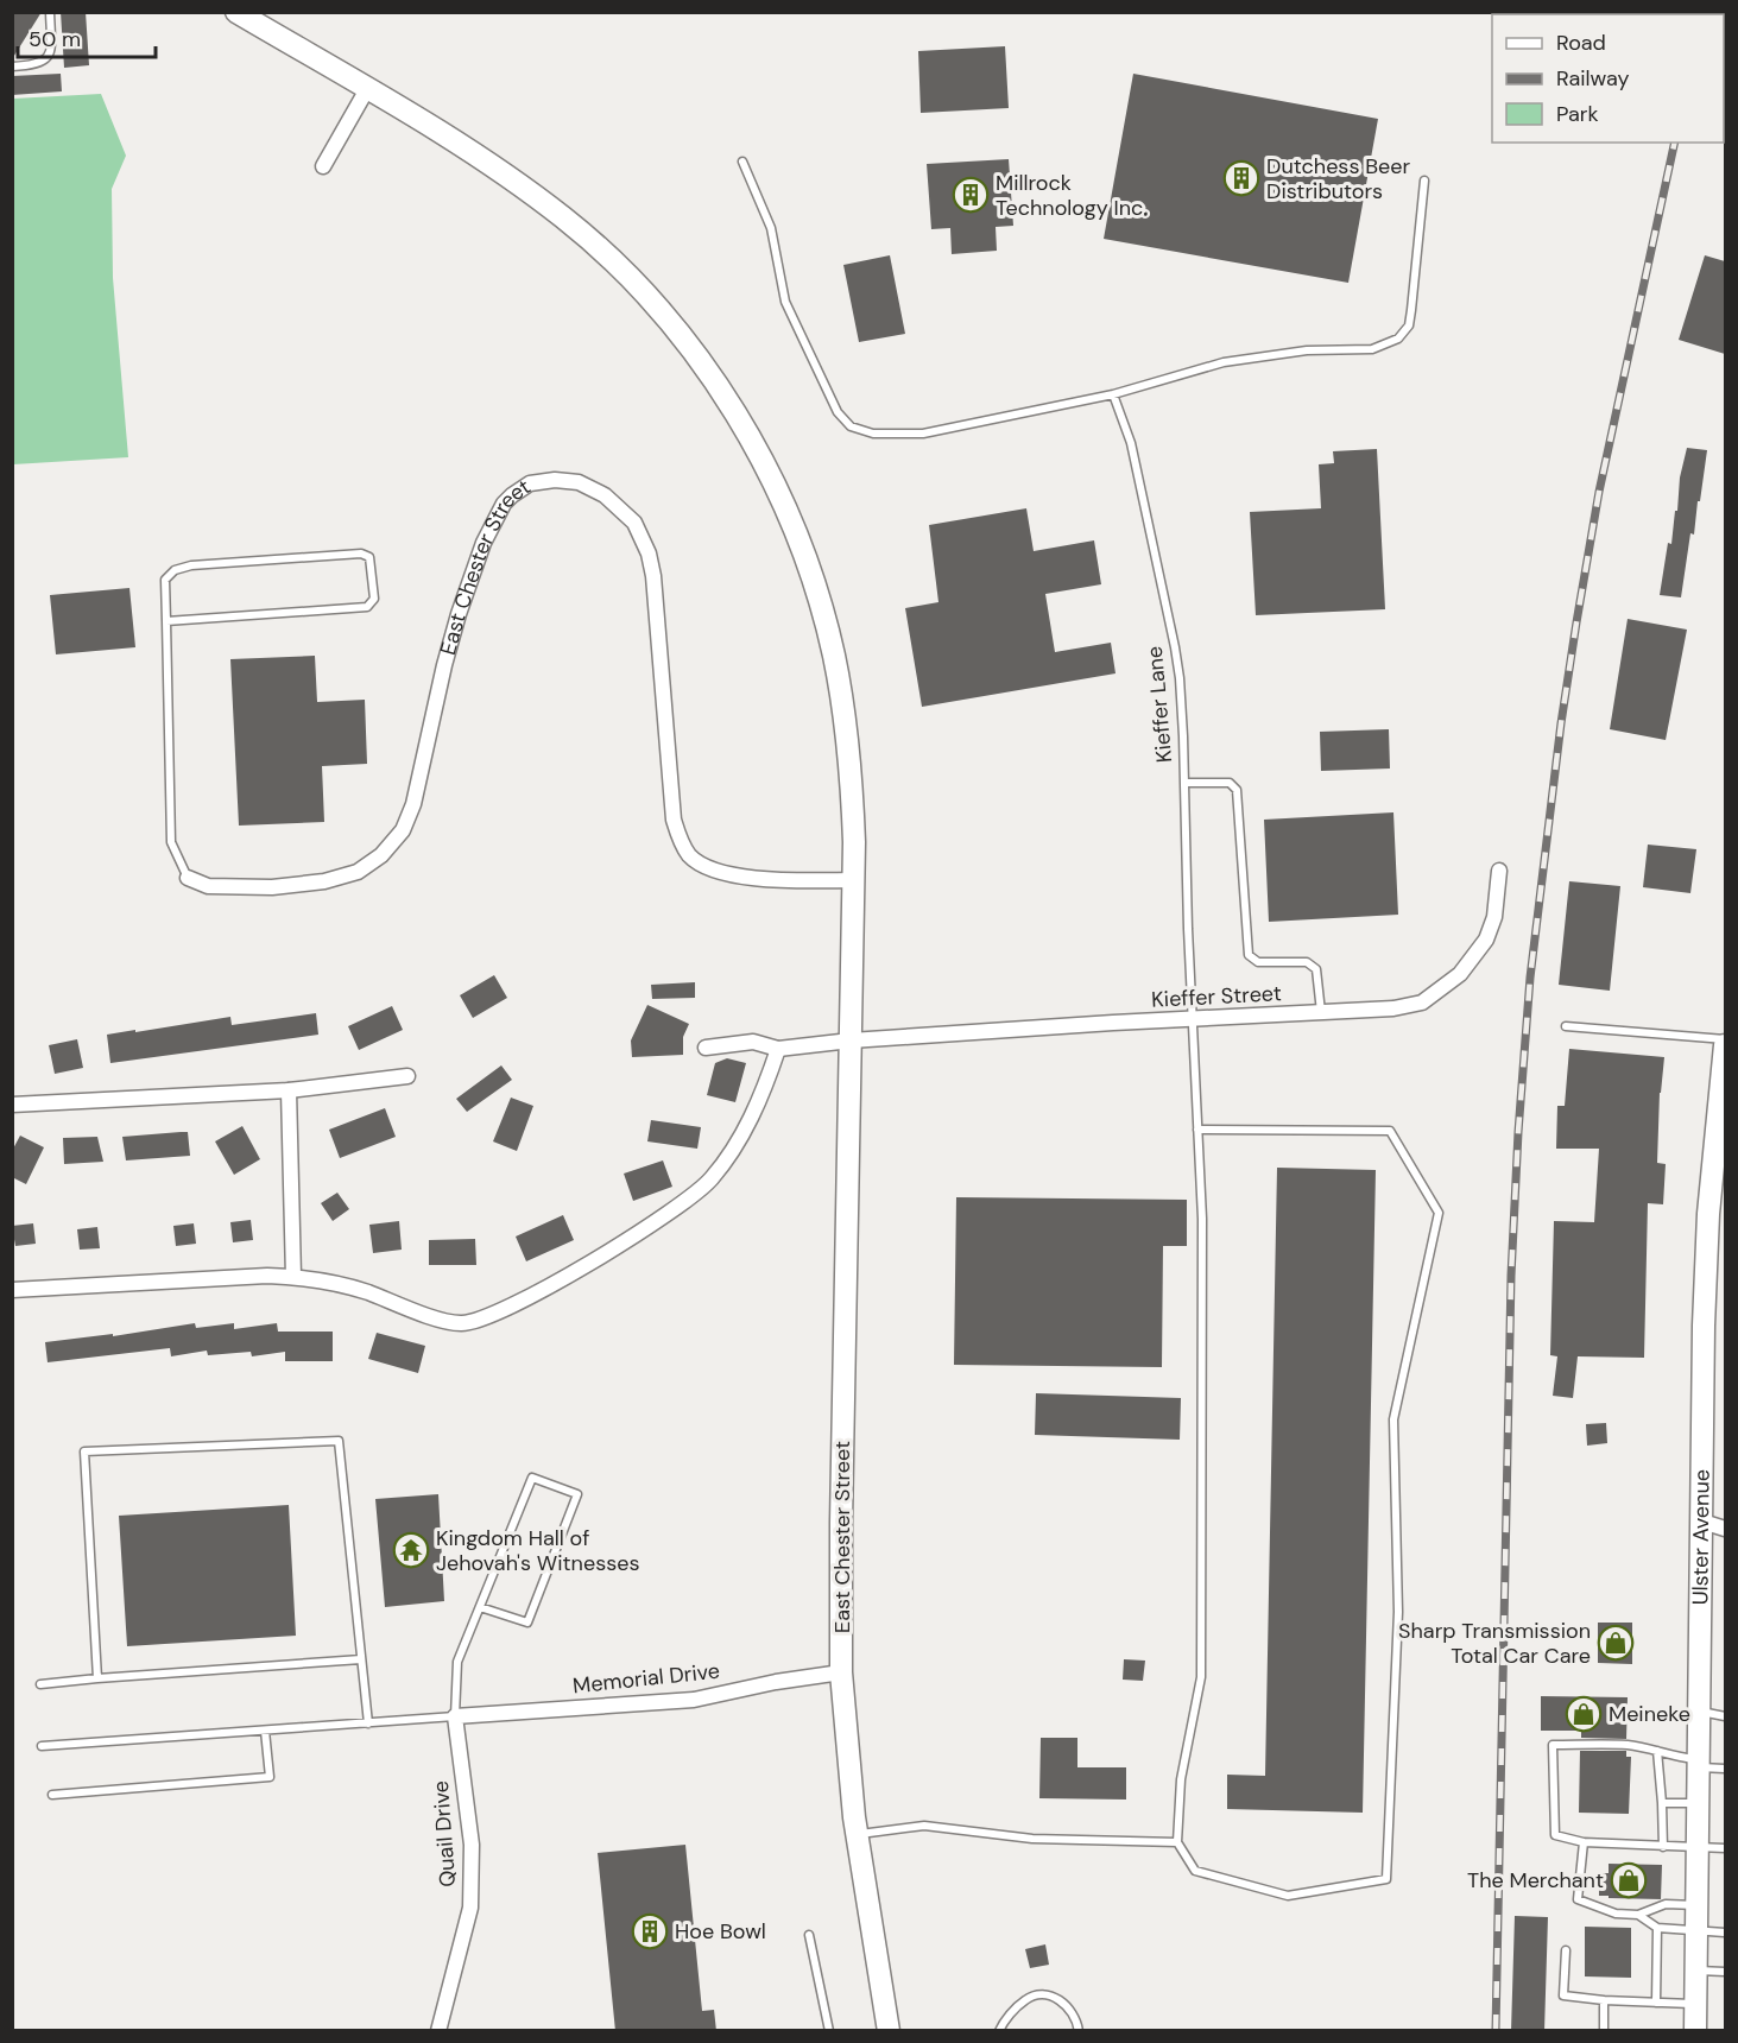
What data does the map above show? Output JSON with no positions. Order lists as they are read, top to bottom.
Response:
{
  "streets": {
    "main road": ["East Chester Street", "Ulster Avenue"],
    "street": ["Kieffer Street", "Memorial Drive", "Quail Drive"],
    "lane": ["Kieffer Lane"]
  },
  "crossings": [
    ["East Chester Street", "Kieffer Street"],
    ["East Chester Street", "Memorial Drive"],
    ["Kieffer Lane", "Kieffer Street"],
    ["Memorial Drive", "Quail Drive"]
  ],
  "places": {
    "building": ["Dutchess Beer Distributors", "Millrock Technology Inc.", "Hoe Bowl"],
    "temple": ["Kingdom Hall of Jehovah's Witnesses"],
    "shop": ["Sharp Transmission Total Car Care", "Meineke", "The Merchant"]
  },
  "legend": ["Road", "Railway", "Park"],
  "scale_bar": "50 m"
}
